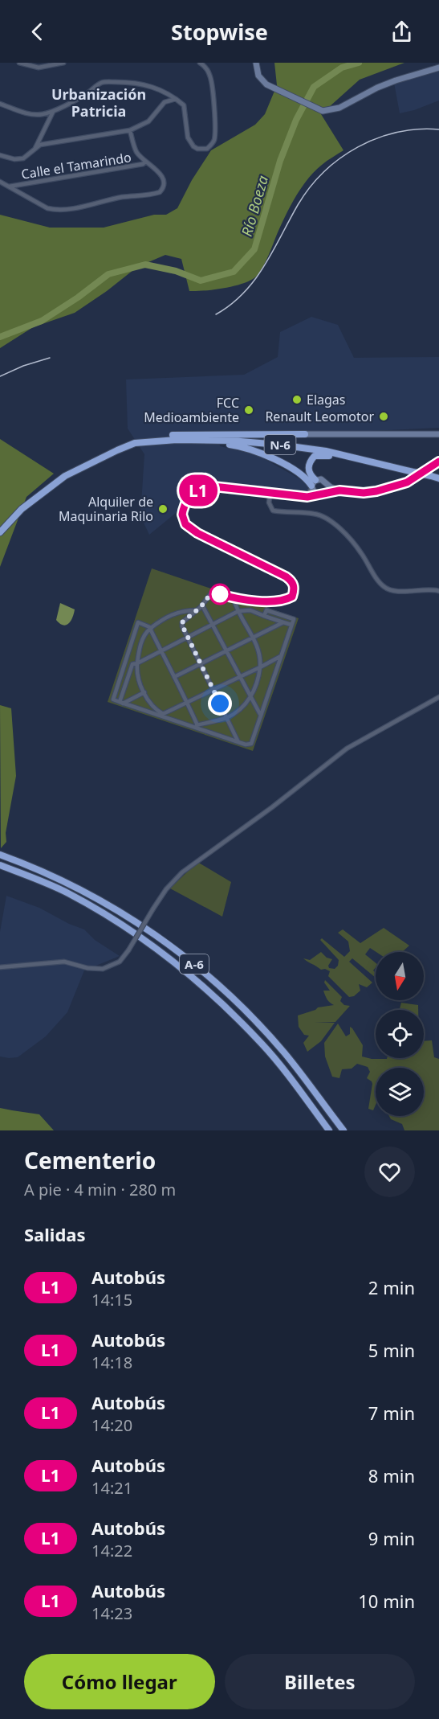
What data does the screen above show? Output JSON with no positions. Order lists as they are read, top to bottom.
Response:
{
  "streets": {
    "highway": ["N-6", "A-6"],
    "street": ["Calle el Tamarindo"]
  },
  "districts": ["Urbanización Patricia"],
  "water": ["Río Boeza"],
  "places": [
    "Elagas",
    "FCC Medioambiente",
    "Renault Leomotor",
    "Alquiler de Maquinaria Rilo"
  ],
  "lines": ["bus line L1"],
  "north": "bottom",
  "page": {
    "header": "Stopwise",
    "on_map": "L1",
    "heading": [
      ["Cementerio", "A pie · 4 min · 280 m"],
      "Salidas"
    ],
    "list": [
      {
        "mark": "L1",
        "name": "Autobús",
        "note": "14:15",
        "value": "2 min"
      },
      {
        "mark": "L1",
        "name": "Autobús",
        "note": "14:18",
        "value": "5 min"
      },
      {
        "mark": "L1",
        "name": "Autobús",
        "note": "14:20",
        "value": "7 min"
      },
      {
        "mark": "L1",
        "name": "Autobús",
        "note": "14:21",
        "value": "8 min"
      },
      {
        "mark": "L1",
        "name": "Autobús",
        "note": "14:22",
        "value": "9 min"
      },
      {
        "mark": "L1",
        "name": "Autobús",
        "note": "14:23",
        "value": "10 min"
      }
    ],
    "buttons": ["Cómo llegar", "Billetes"]
  }
}
